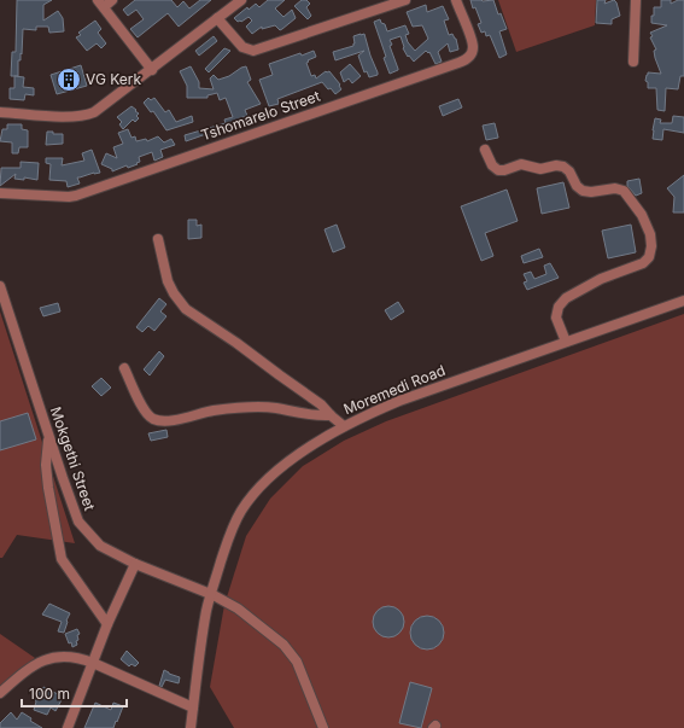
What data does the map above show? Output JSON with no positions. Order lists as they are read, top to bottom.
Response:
{
  "streets": {
    "street": ["Tshomarelo Street", "Moremedi Road", "Mokgethi Street"]
  },
  "crossings": [
    ["Moremedi Road", "Mokgethi Street"]
  ],
  "places": {
    "building": ["VG Kerk"]
  },
  "scale_bar": "100 m"
}
